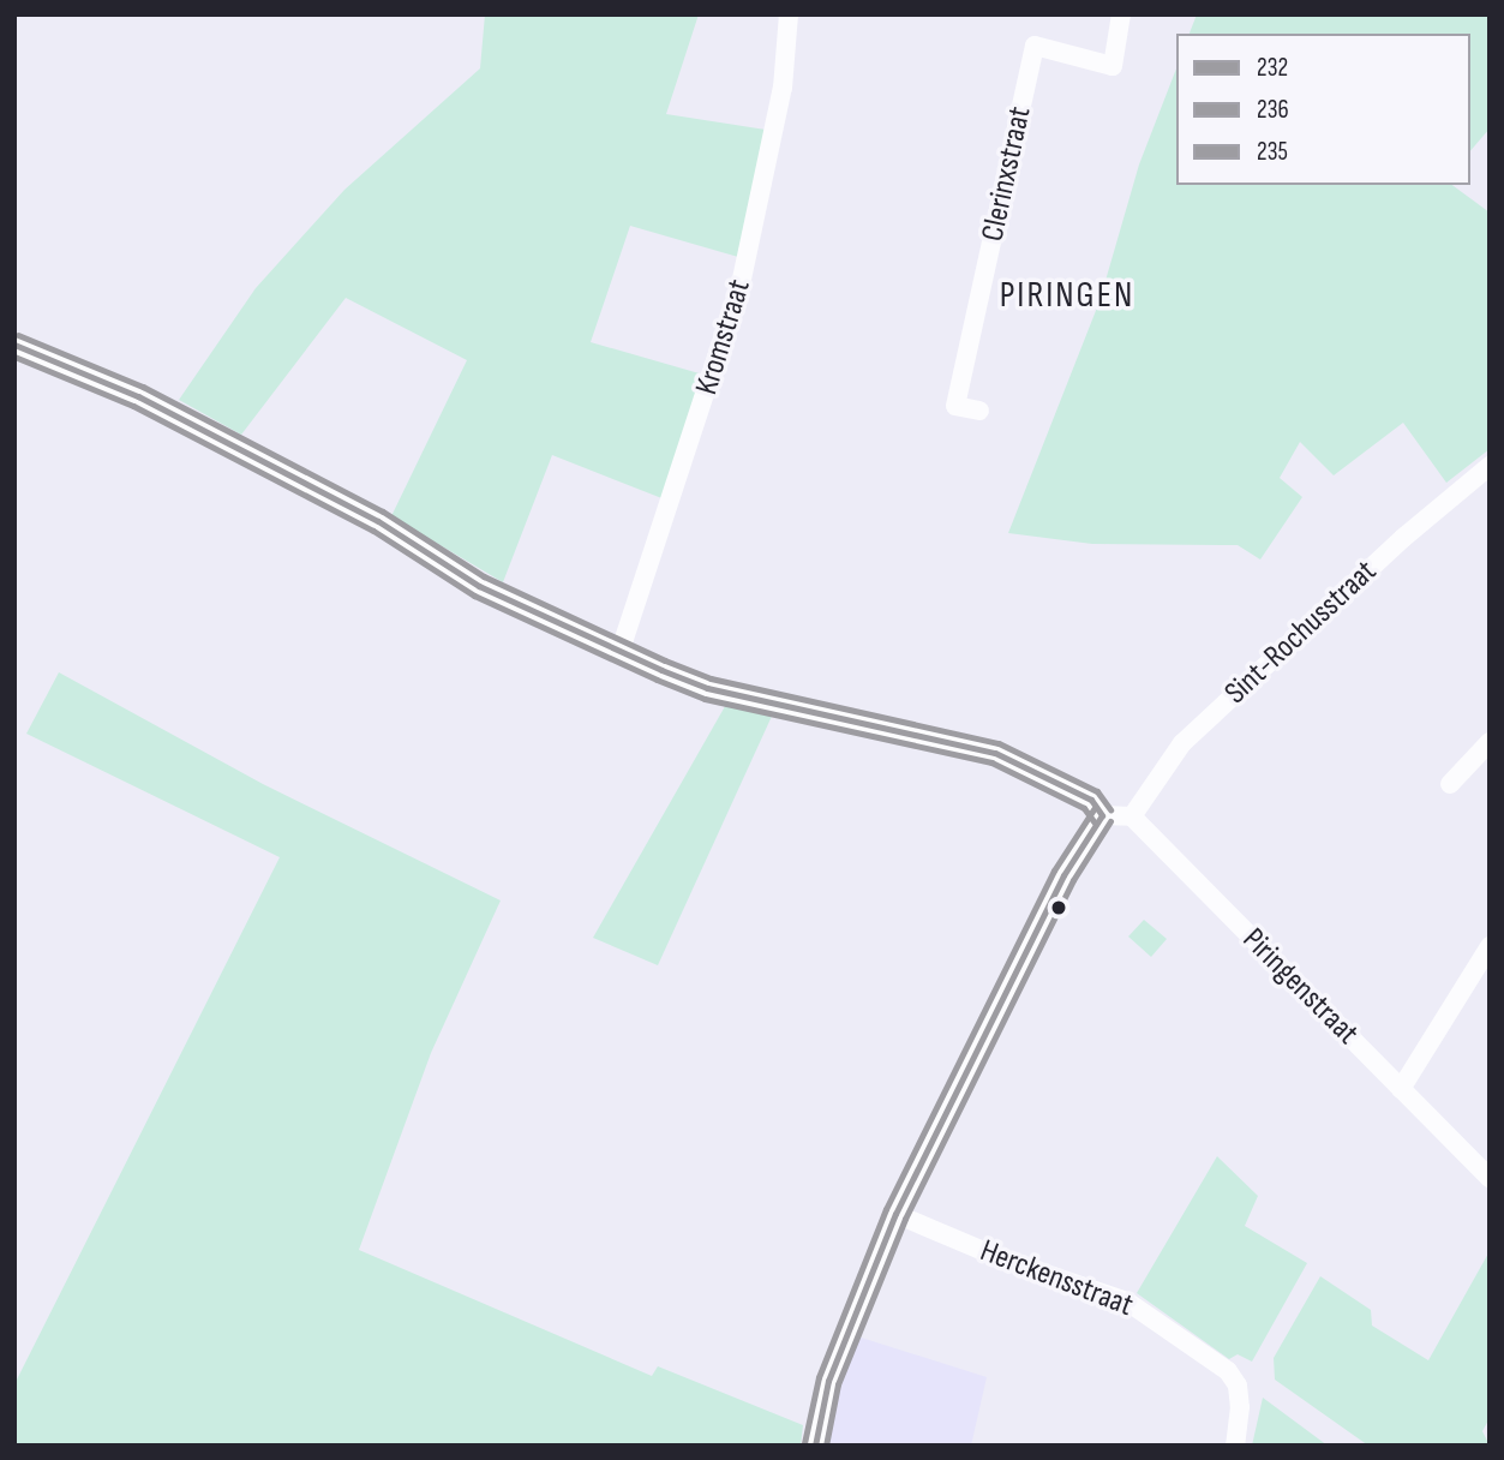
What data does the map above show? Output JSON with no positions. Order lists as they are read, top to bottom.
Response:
{
  "streets": {
    "street": [
      "Clerinxstraat",
      "Kromstraat",
      "Sint-Rochusstraat",
      "Piringenstraat",
      "Herckensstraat"
    ]
  },
  "crossings": [
    ["Sint-Rochusstraat", "Piringenstraat"]
  ],
  "districts": ["PIRINGEN"],
  "lines": ["transit line 235", "transit line 232", "transit line 236"],
  "legend": ["232", "236", "235"]
}
